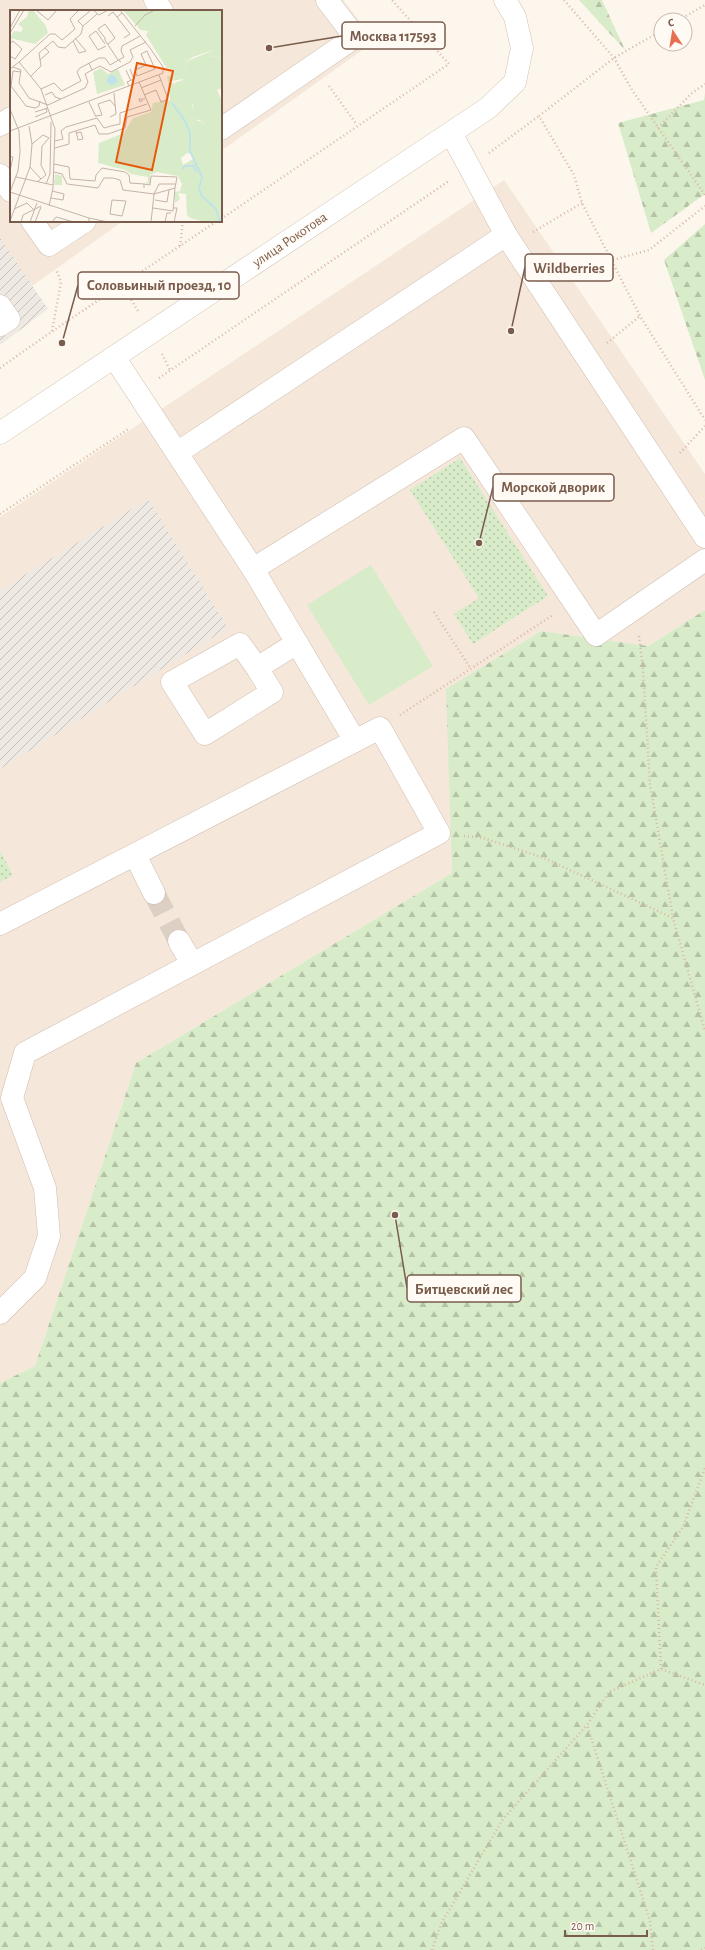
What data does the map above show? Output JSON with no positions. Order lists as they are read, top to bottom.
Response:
{
  "streets": {
    "street": ["улица Рокотова"]
  },
  "places": [
    "Москва 117593",
    "Wildberries",
    "Соловьиный проезд, 10",
    "Морской дворик",
    "Битцевский лес"
  ],
  "scale_bar": "20 m",
  "north": "top"
}
